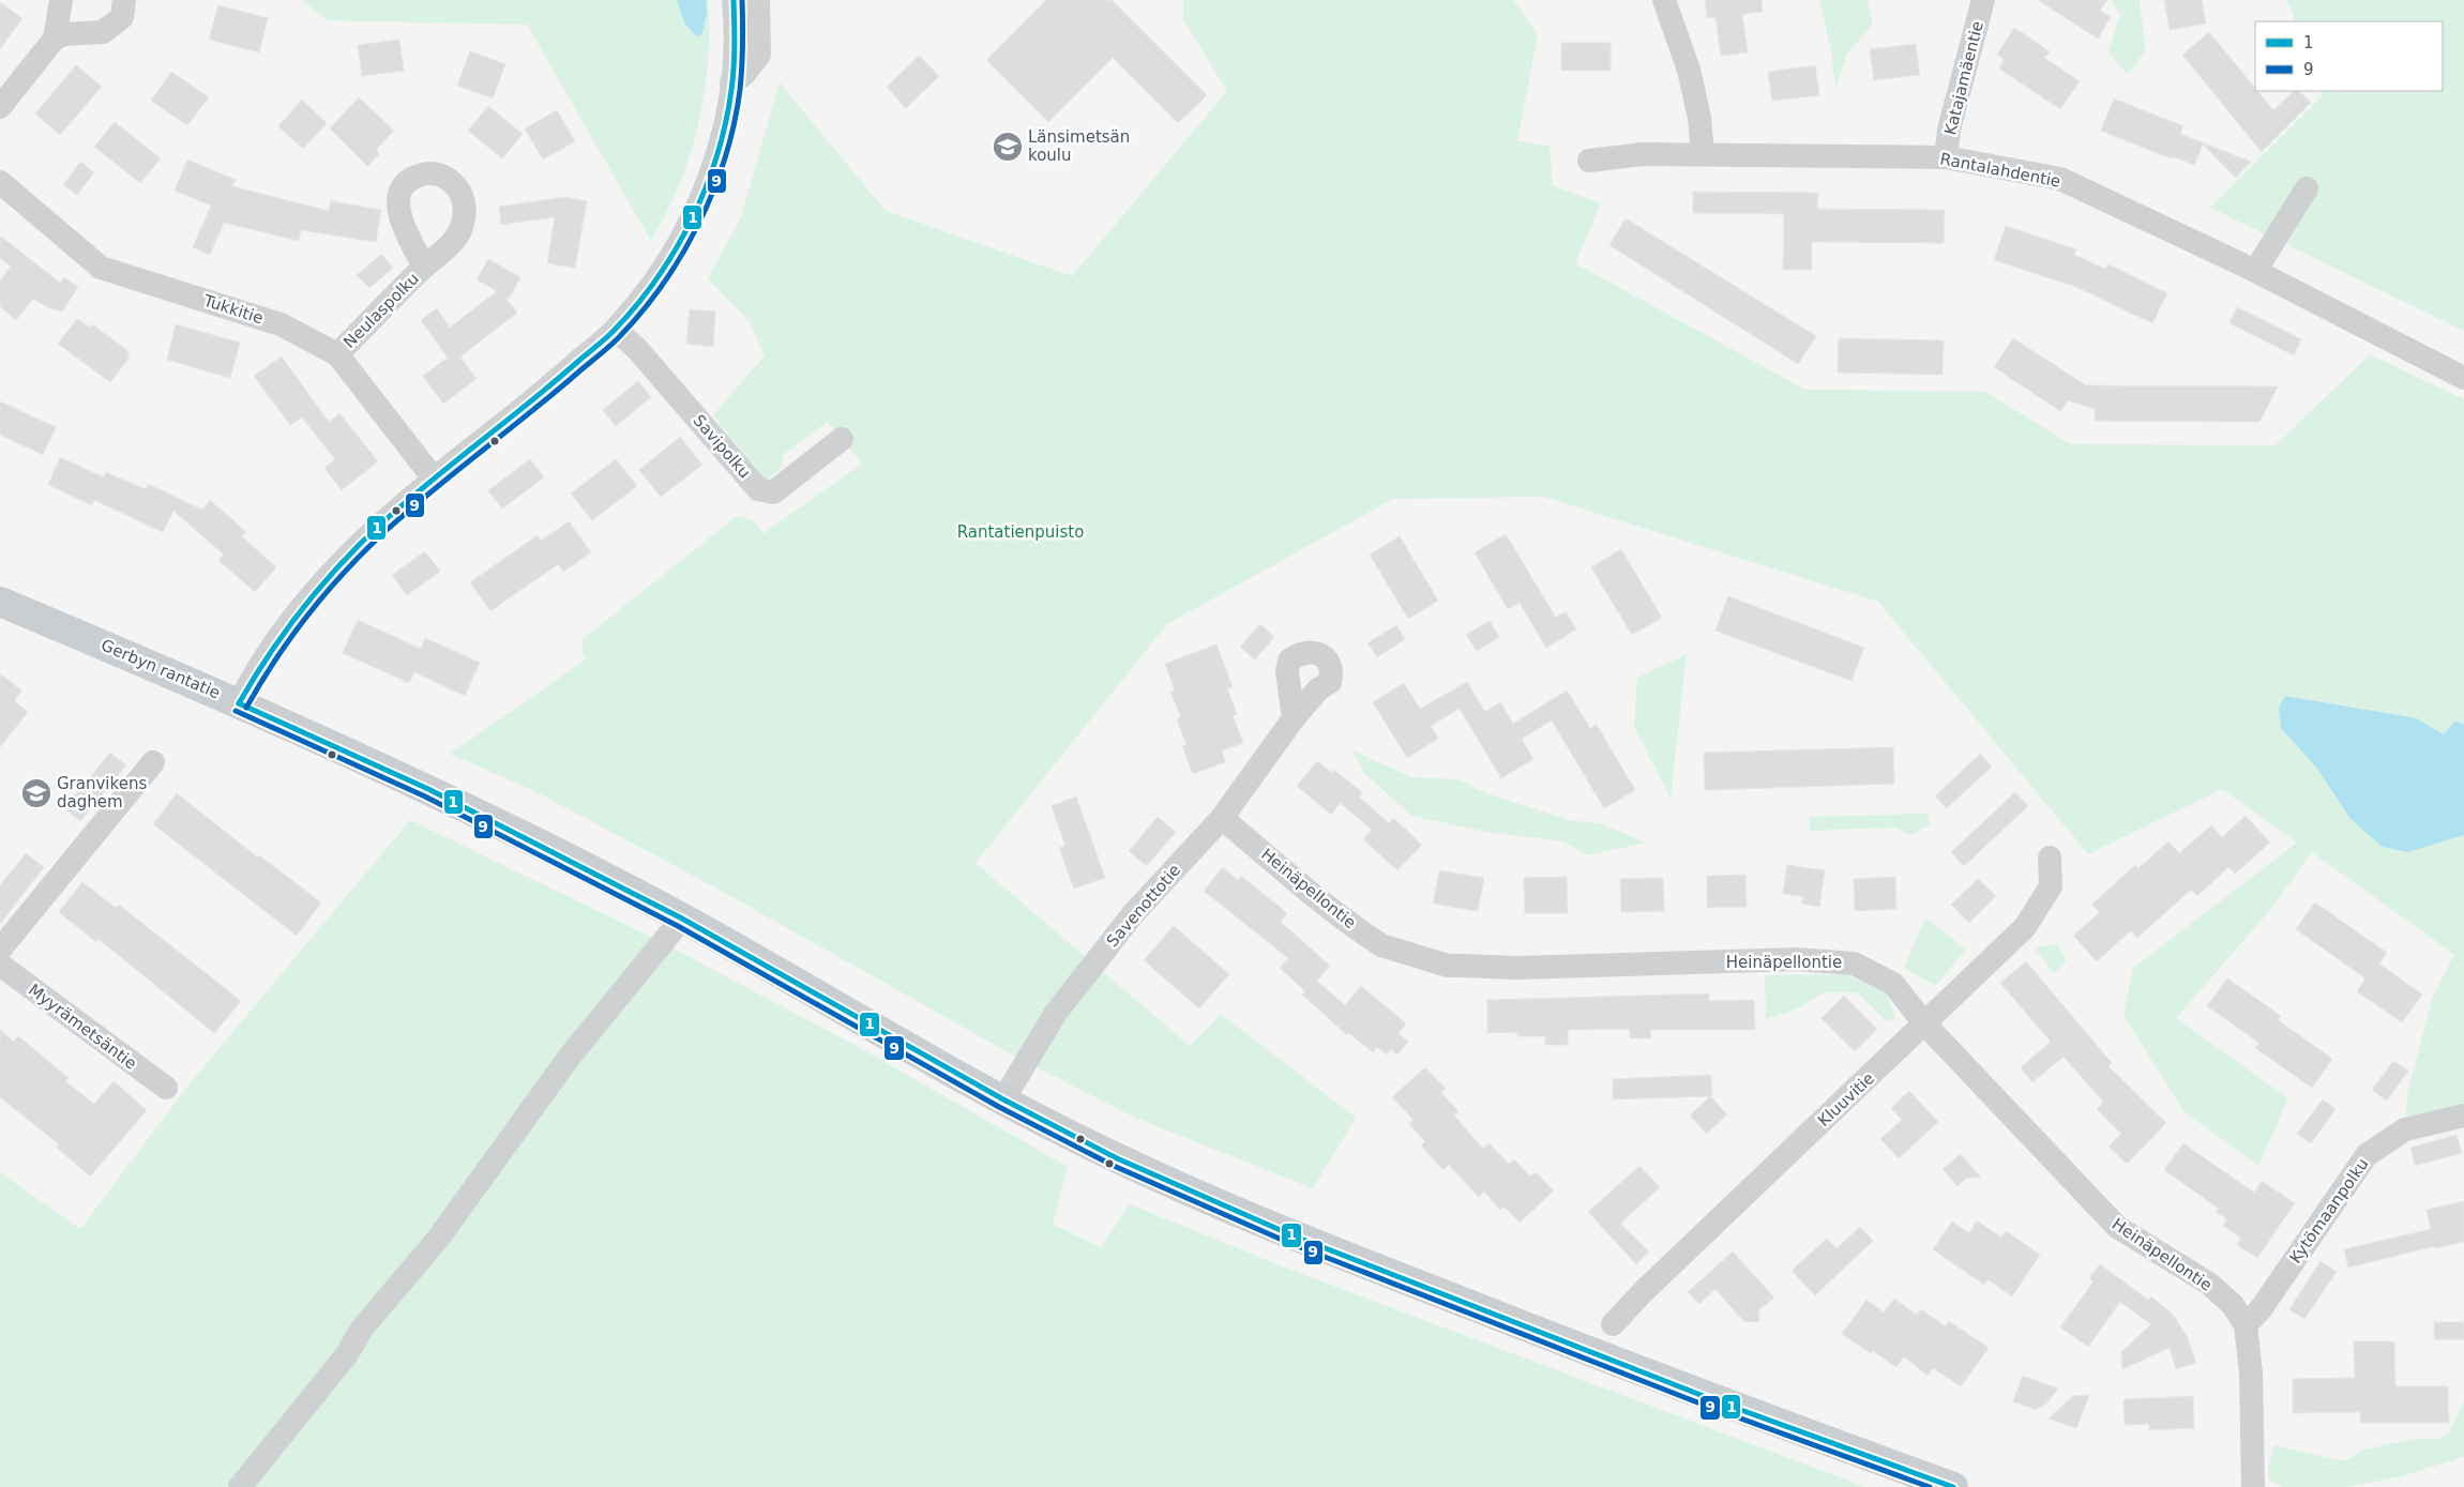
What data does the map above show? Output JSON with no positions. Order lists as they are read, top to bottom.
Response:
{
  "streets": {
    "main road": ["Gerbyn rantatie"],
    "street": [
      "Katajamäentie",
      "Rantalahdentie",
      "Tukkitie",
      "Neulaspolku",
      "Savipolku",
      "Heinäpellontie",
      "Savenottotie",
      "Myyrämetsäntie",
      "Kluuvitie",
      "Kytömaanpolku"
    ]
  },
  "crossings": [
    ["Katajamäentie", "Rantalahdentie"],
    ["Tukkitie", "Neulaspolku"],
    ["Gerbyn rantatie", "Savenottotie"],
    ["Heinäpellontie", "Savenottotie"],
    ["Heinäpellontie", "Kluuvitie"],
    ["Heinäpellontie", "Kytömaanpolku"]
  ],
  "parks": ["Rantatienpuisto"],
  "places": {
    "school or university": ["Länsimetsän koulu", "Granvikens daghem"]
  },
  "lines": ["transit line 1", "transit line 9"],
  "legend": ["1", "9"]
}
